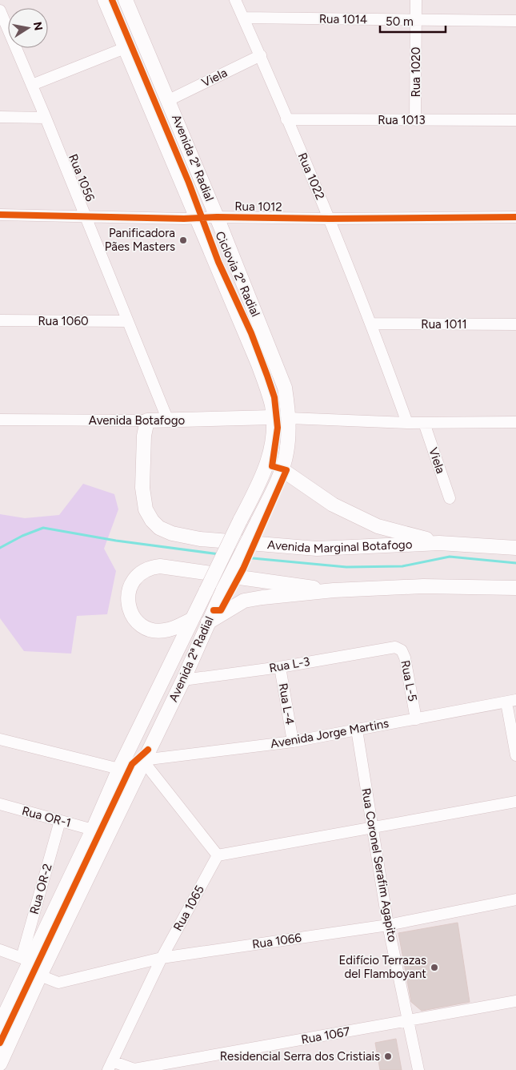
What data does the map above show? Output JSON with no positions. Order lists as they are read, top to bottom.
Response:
{
  "streets": {
    "main road": ["Avenida 2ª Radial", "Avenida Botafogo", "Avenida Marginal Botafogo"],
    "street": [
      "Rua 1014",
      "Rua 1020",
      "Viela",
      "Rua 1013",
      "Rua 1022",
      "Rua 1056",
      "Rua 1012",
      "Rua 1060",
      "Rua 1011",
      "Rua L-3",
      "Rua L-5",
      "Rua L-4",
      "Avenida Jorge Martins",
      "Rua OR-1",
      "Rua Coronel Serafim Agapito",
      "Rua OR-2",
      "Rua 1065",
      "Rua 1066",
      "Rua 1067"
    ],
    "cycle path": ["Ciclovia 2º Radial"]
  },
  "crossings": [
    ["Rua 1014", "Rua 1020"],
    ["Rua 1014", "Rua 1022"],
    ["Rua 1020", "Rua 1013"],
    ["Viela", "Avenida 2ª Radial"],
    ["Viela", "Rua 1022"],
    ["Rua 1013", "Rua 1022"],
    ["Avenida 2ª Radial", "Rua 1012"],
    ["Avenida 2ª Radial", "Avenida Botafogo"],
    ["Avenida 2ª Radial", "Rua L-3"],
    ["Avenida 2ª Radial", "Avenida Jorge Martins"],
    ["Avenida 2ª Radial", "Rua OR-1"],
    ["Avenida 2ª Radial", "Rua OR-2"],
    ["Avenida 2ª Radial", "Rua 1066"],
    ["Rua 1022", "Rua 1012"],
    ["Rua 1022", "Rua 1011"],
    ["Rua 1056", "Rua 1012"],
    ["Rua 1056", "Rua 1060"],
    ["Rua 1056", "Avenida Botafogo"],
    ["Avenida Botafogo", "Avenida Marginal Botafogo"],
    ["Rua L-3", "Rua L-5"],
    ["Rua L-3", "Rua L-4"],
    ["Rua L-5", "Avenida Jorge Martins"],
    ["Rua L-4", "Avenida Jorge Martins"],
    ["Avenida Jorge Martins", "Rua Coronel Serafim Agapito"],
    ["Rua OR-1", "Rua OR-2"],
    ["Rua Coronel Serafim Agapito", "Rua 1066"],
    ["Rua Coronel Serafim Agapito", "Rua 1067"],
    ["Rua 1065", "Rua 1066"],
    ["Rua 1065", "Rua 1067"]
  ],
  "places": ["Panificadora Pães Masters", "Edifício Terrazas del Flamboyant", "Residencial Serra dos Cristiais"],
  "scale_bar": "50 m",
  "north": "right"
}
